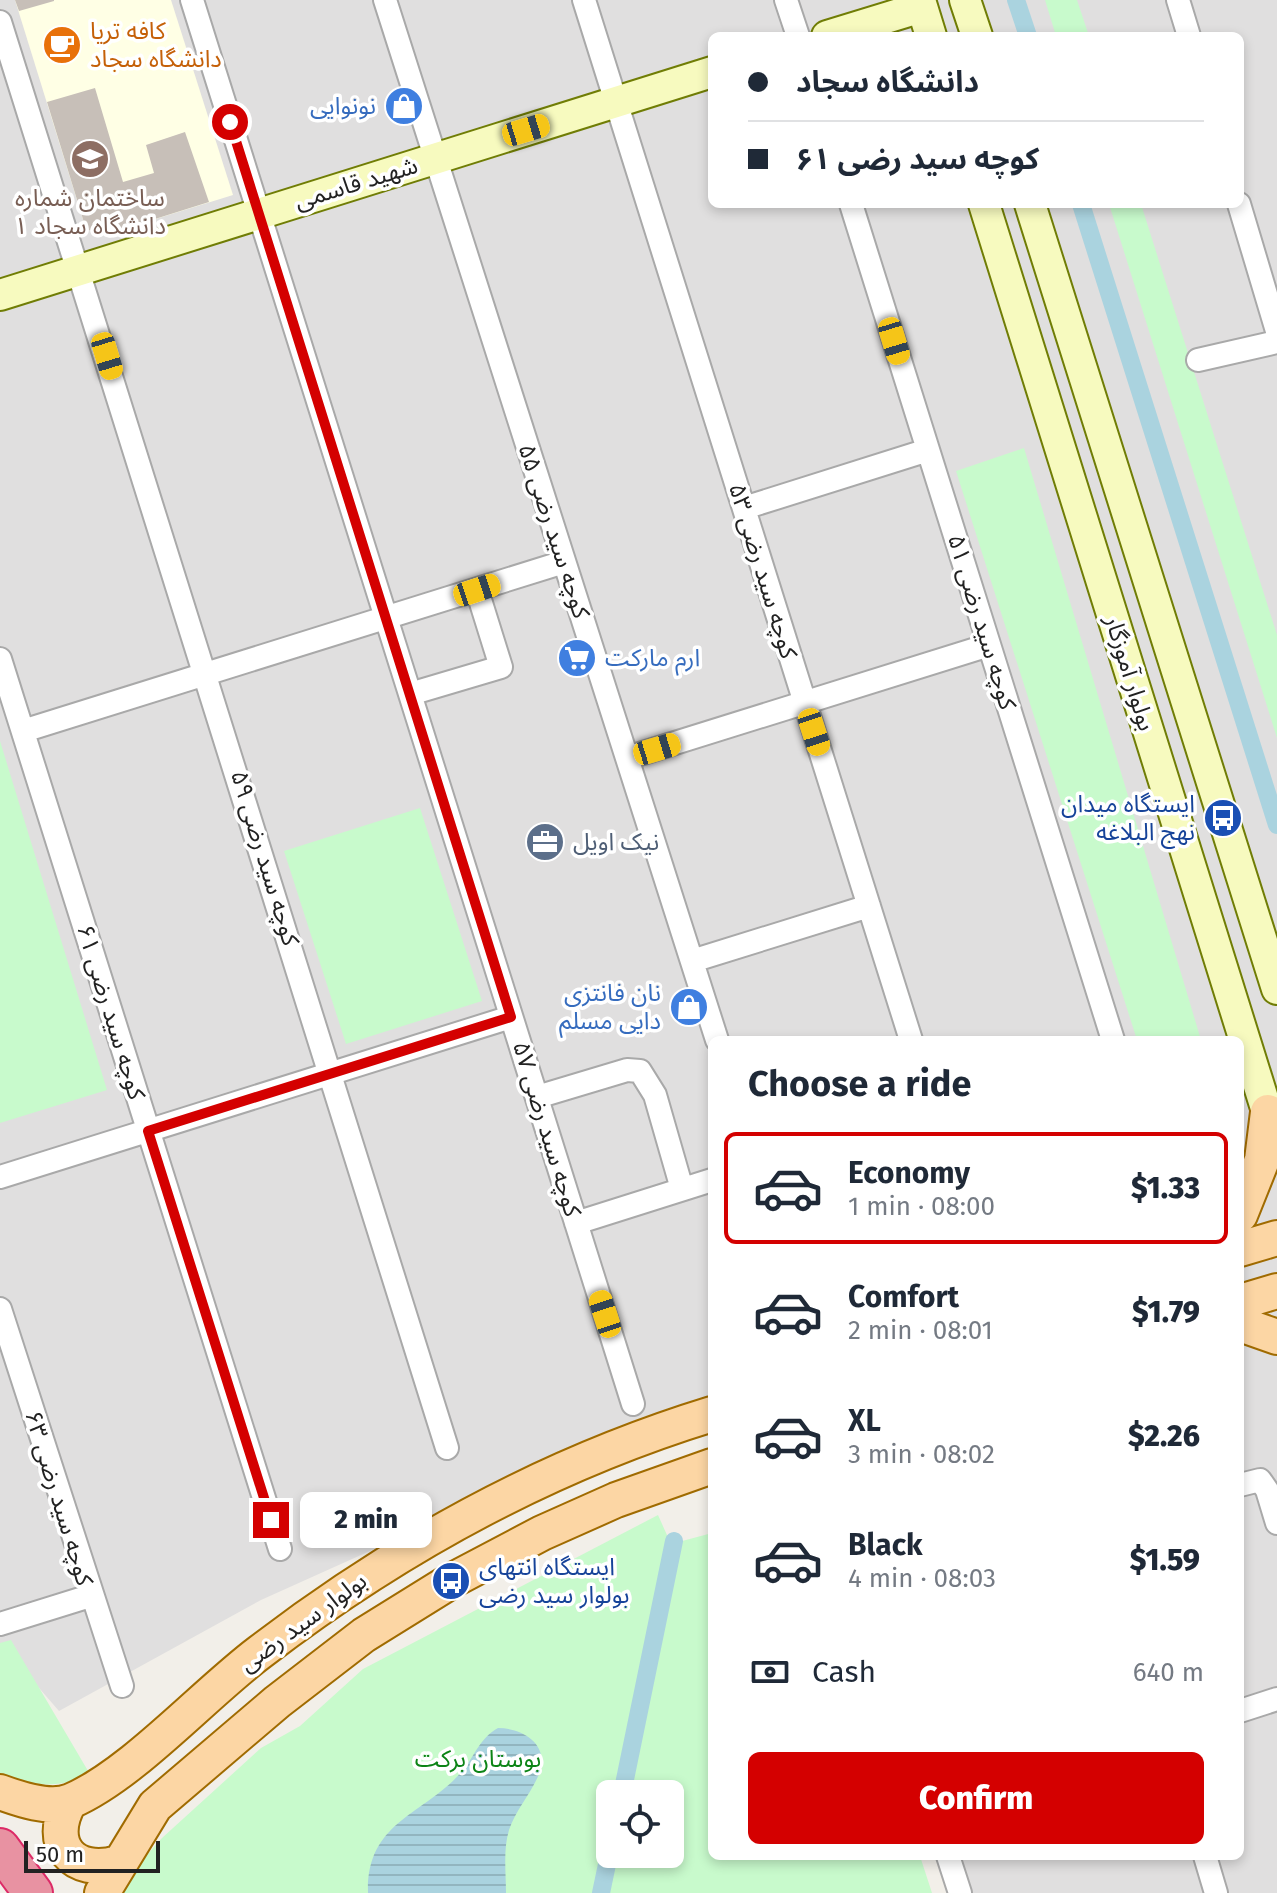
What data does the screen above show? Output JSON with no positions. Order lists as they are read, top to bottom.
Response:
{
  "streets": {
    "main road": ["شهید قاسمی", "بولوار آموزگار", "بولوار سید رضی"],
    "street": [
      "کوچه سید رضی ۵۵",
      "کوچه سید رضی ۵۳",
      "کوچه سید رضی ۵۱",
      "کوچه سید رضی ۵۹",
      "کوچه سید رضی ۶۱",
      "کوچه سید رضی ۵۷",
      "کوچه سید رضی ۶۳"
    ]
  },
  "crossings": [
    ["شهید قاسمی", "کوچه سید رضی ۵۵"],
    ["شهید قاسمی", "کوچه سید رضی ۵۳"],
    ["شهید قاسمی", "کوچه سید رضی ۵۹"],
    ["شهید قاسمی", "کوچه سید رضی ۵۷"]
  ],
  "parks": ["بوستان برکت"],
  "places": {
    "cafe": ["کافه تریا دانشگاه سجاد"],
    "shop": ["نونوایی", "نان فانتزی دایی مسلم"],
    "school or university": ["ساختمان شماره ۱ دانشگاه سجاد"],
    "supermarket": ["ارم مارکت"],
    "bus stop": ["ایستگاه میدان نهج البلاغه", "ایستگاه انتهای بولوار سید رضی"],
    "office": ["نیک اویل"]
  },
  "scale_bar": "50 m",
  "page": {
    "banner": ["دانشگاه سجاد", "کوچه سید رضی ۶۱"],
    "heading": "Choose a ride",
    "list": [
      {
        "name": "Economy",
        "note": "1 min · 08:00",
        "value": "$1.33"
      },
      {
        "name": "Comfort",
        "note": "2 min · 08:01",
        "value": "$1.79"
      },
      {
        "name": "XL",
        "note": "3 min · 08:02",
        "value": "$2.26"
      },
      {
        "name": "Black",
        "note": "4 min · 08:03",
        "value": "$1.59"
      }
    ],
    "bubble": "2 min",
    "pay": ["Cash", "640 m"],
    "buttons": "Confirm",
    "scale": "50 m"
  }
}
